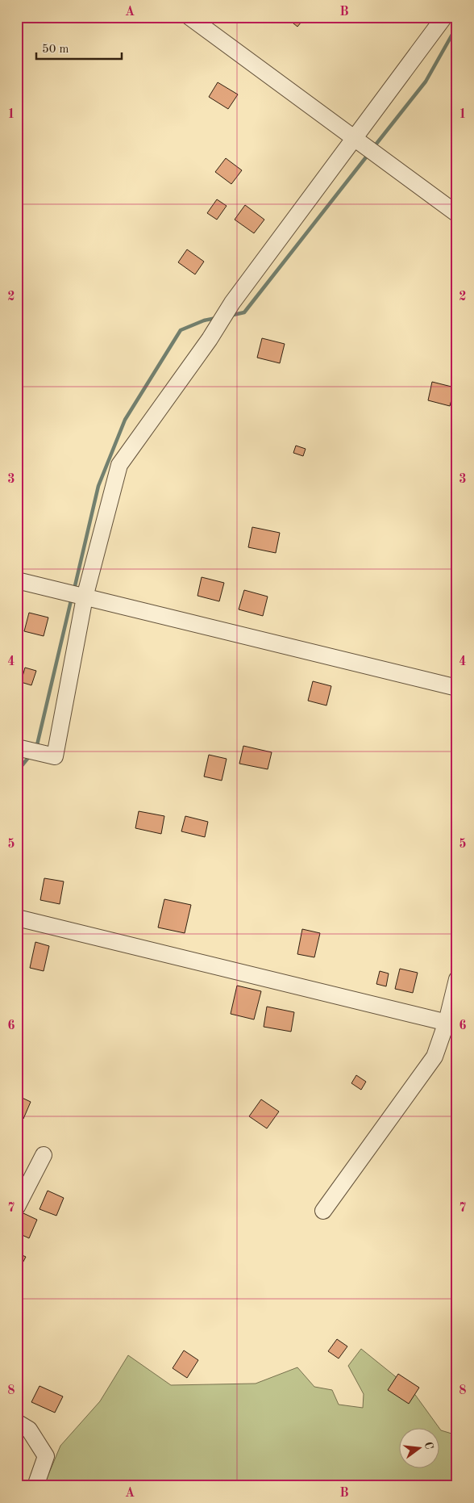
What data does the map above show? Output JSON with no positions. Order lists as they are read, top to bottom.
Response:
{
  "scale_bar": "50 m",
  "north": "right",
  "grid": {
    "columns": ["A", "B"],
    "rows": [
      "1",
      "2",
      "3",
      "4",
      "5",
      "6",
      "7",
      "8"
    ]
  }
}
